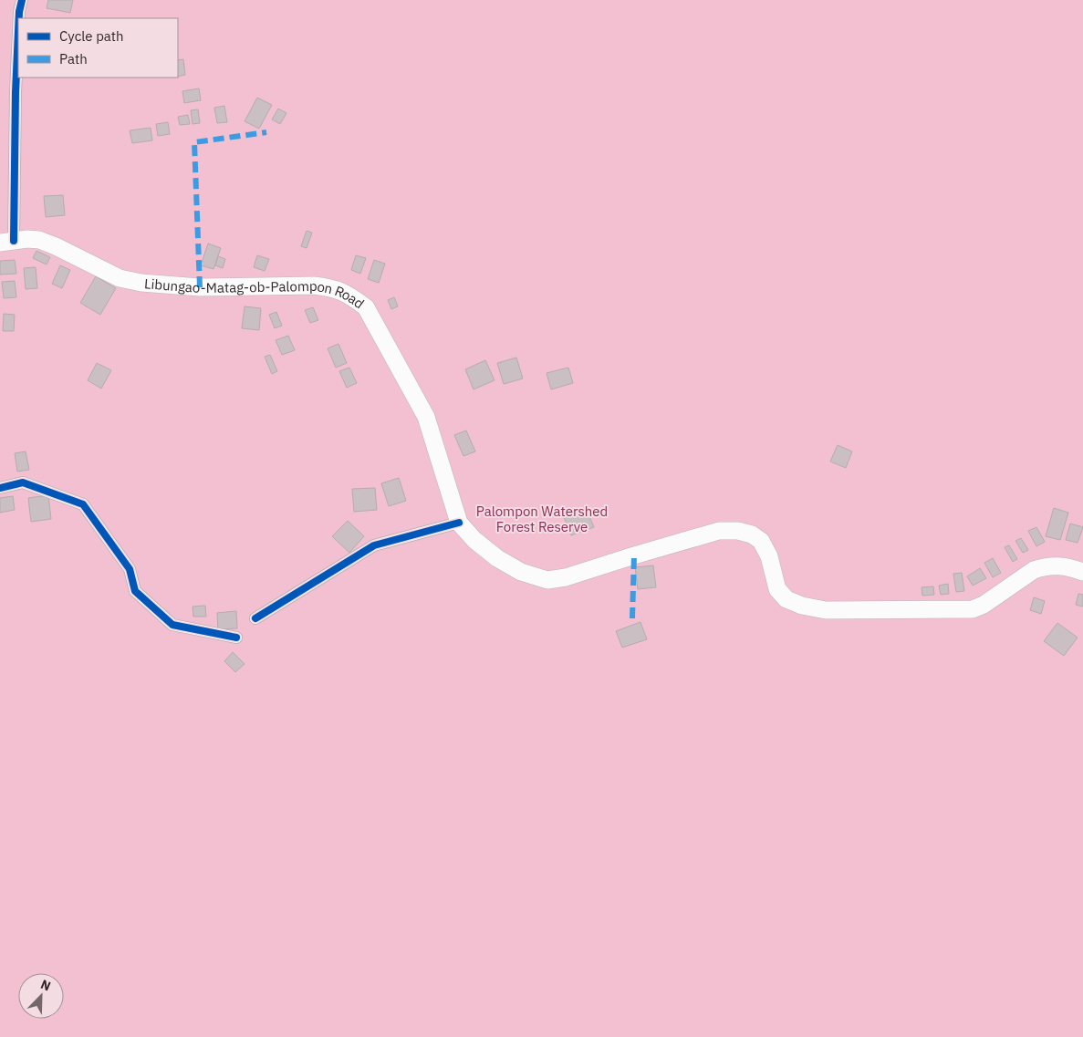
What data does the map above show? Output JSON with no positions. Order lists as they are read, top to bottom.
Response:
{
  "streets": {
    "main road": ["Libungao-Matag-ob-Palompon Road"]
  },
  "parks": ["Palompon Watershed Forest Reserve"],
  "legend": ["Cycle path", "Path"],
  "north": "top right"
}
